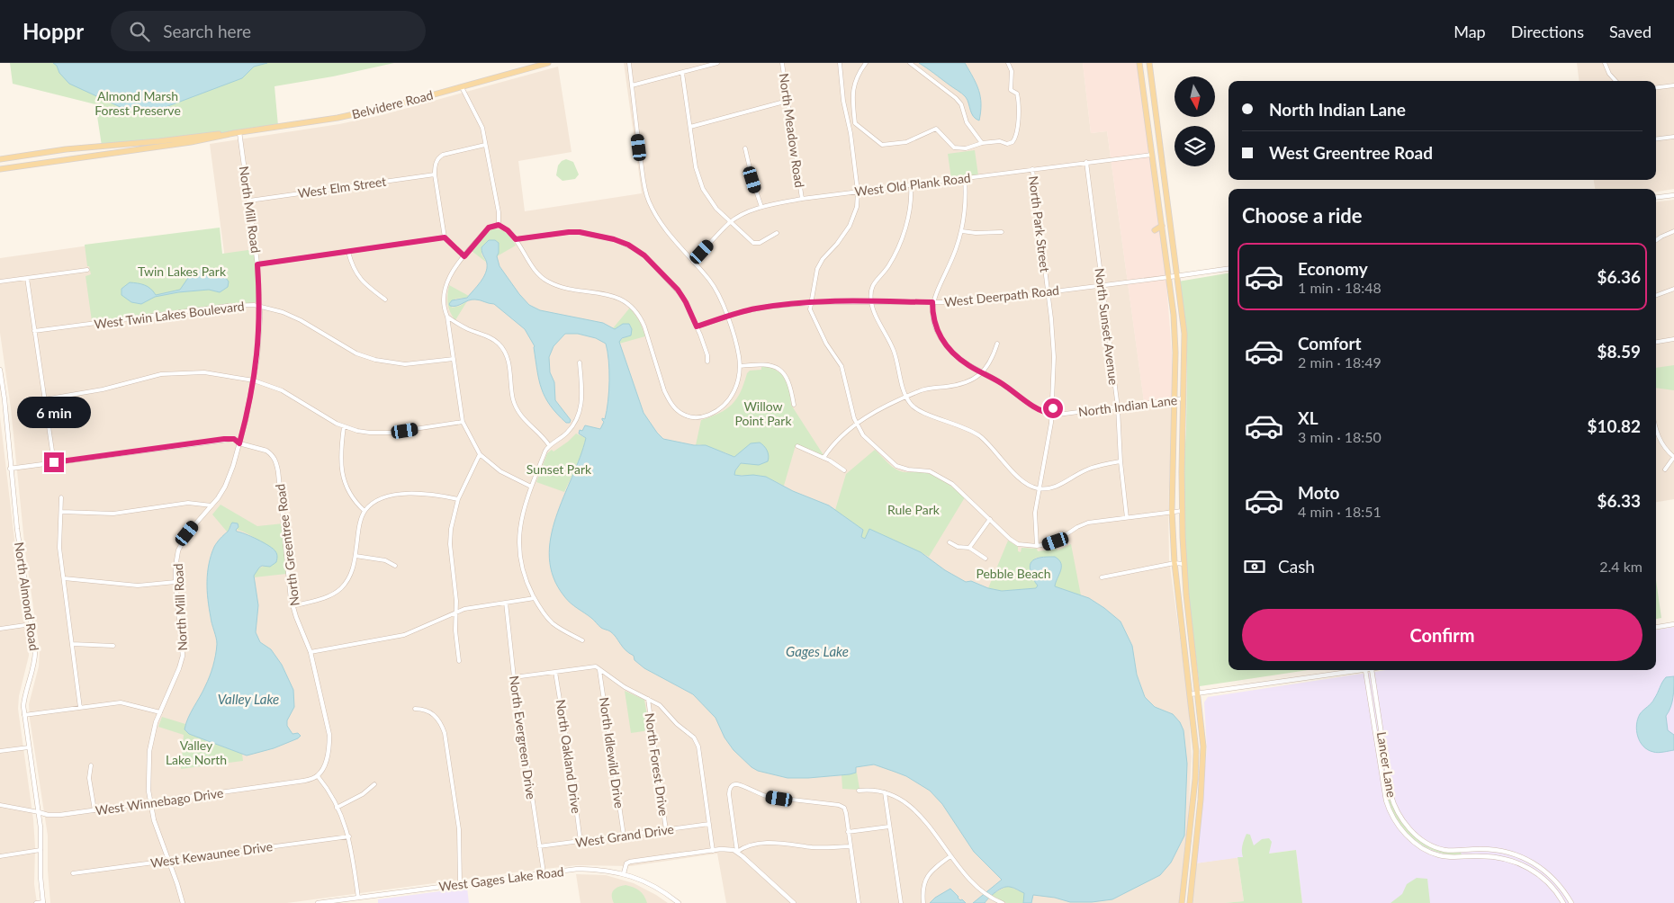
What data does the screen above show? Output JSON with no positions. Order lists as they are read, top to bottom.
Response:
{
  "streets": {
    "main road": ["Belvidere Road"],
    "street": [
      "North Meadow Road",
      "West Old Plank Road",
      "West Elm Street",
      "North Mill Road",
      "North Park Street",
      "West Deerpath Road",
      "West Twin Lakes Boulevard",
      "North Sunset Avenue",
      "North Indian Lane",
      "North Greentree Road",
      "North Almond Road",
      "North Evergreen Drive",
      "North Idlewild Drive",
      "North Oakland Drive",
      "North Forest Drive",
      "Lancer Lane",
      "West Winnebago Drive",
      "West Grand Drive",
      "West Kewaunee Drive",
      "West Gages Lake Road"
    ]
  },
  "crossings": [
    ["Belvidere Road", "North Mill Road"],
    ["North Meadow Road", "West Old Plank Road"],
    ["West Old Plank Road", "North Park Street"],
    ["West Old Plank Road", "North Sunset Avenue"],
    ["West Elm Street", "North Mill Road"],
    ["North Mill Road", "West Twin Lakes Boulevard"],
    ["North Mill Road", "North Greentree Road"],
    ["North Mill Road", "West Winnebago Drive"],
    ["North Mill Road", "West Kewaunee Drive"],
    ["North Park Street", "West Deerpath Road"],
    ["North Park Street", "North Indian Lane"],
    ["West Deerpath Road", "North Sunset Avenue"],
    ["West Deerpath Road", "North Indian Lane"],
    ["North Sunset Avenue", "North Indian Lane"],
    ["North Greentree Road", "North Almond Road"],
    ["North Greentree Road", "West Winnebago Drive"],
    ["North Almond Road", "West Winnebago Drive"],
    ["North Evergreen Drive", "West Grand Drive"],
    ["North Evergreen Drive", "West Gages Lake Road"],
    ["North Idlewild Drive", "West Grand Drive"],
    ["North Oakland Drive", "West Grand Drive"],
    ["North Forest Drive", "West Grand Drive"]
  ],
  "water": ["Gages Lake", "Valley Lake"],
  "parks": [
    "Almond Marsh Forest Preserve",
    "Twin Lakes Park",
    "Willow Point Park",
    "Sunset Park",
    "Rule Park",
    "Pebble Beach",
    "Valley Lake North"
  ],
  "north": "bottom",
  "page": {
    "header": "Hoppr",
    "search": "Search here",
    "nav": ["Map", "Directions", "Saved"],
    "banner": ["North Indian Lane", "West Greentree Road"],
    "heading": "Choose a ride",
    "list": [
      {
        "name": "Economy",
        "note": "1 min · 18:48",
        "value": "$6.36"
      },
      {
        "name": "Comfort",
        "note": "2 min · 18:49",
        "value": "$8.59"
      },
      {
        "name": "XL",
        "note": "3 min · 18:50",
        "value": "$10.82"
      },
      {
        "name": "Moto",
        "note": "4 min · 18:51",
        "value": "$6.33"
      }
    ],
    "bubble": "6 min",
    "pay": ["Cash", "2.4 km"],
    "buttons": "Confirm"
  }
}
